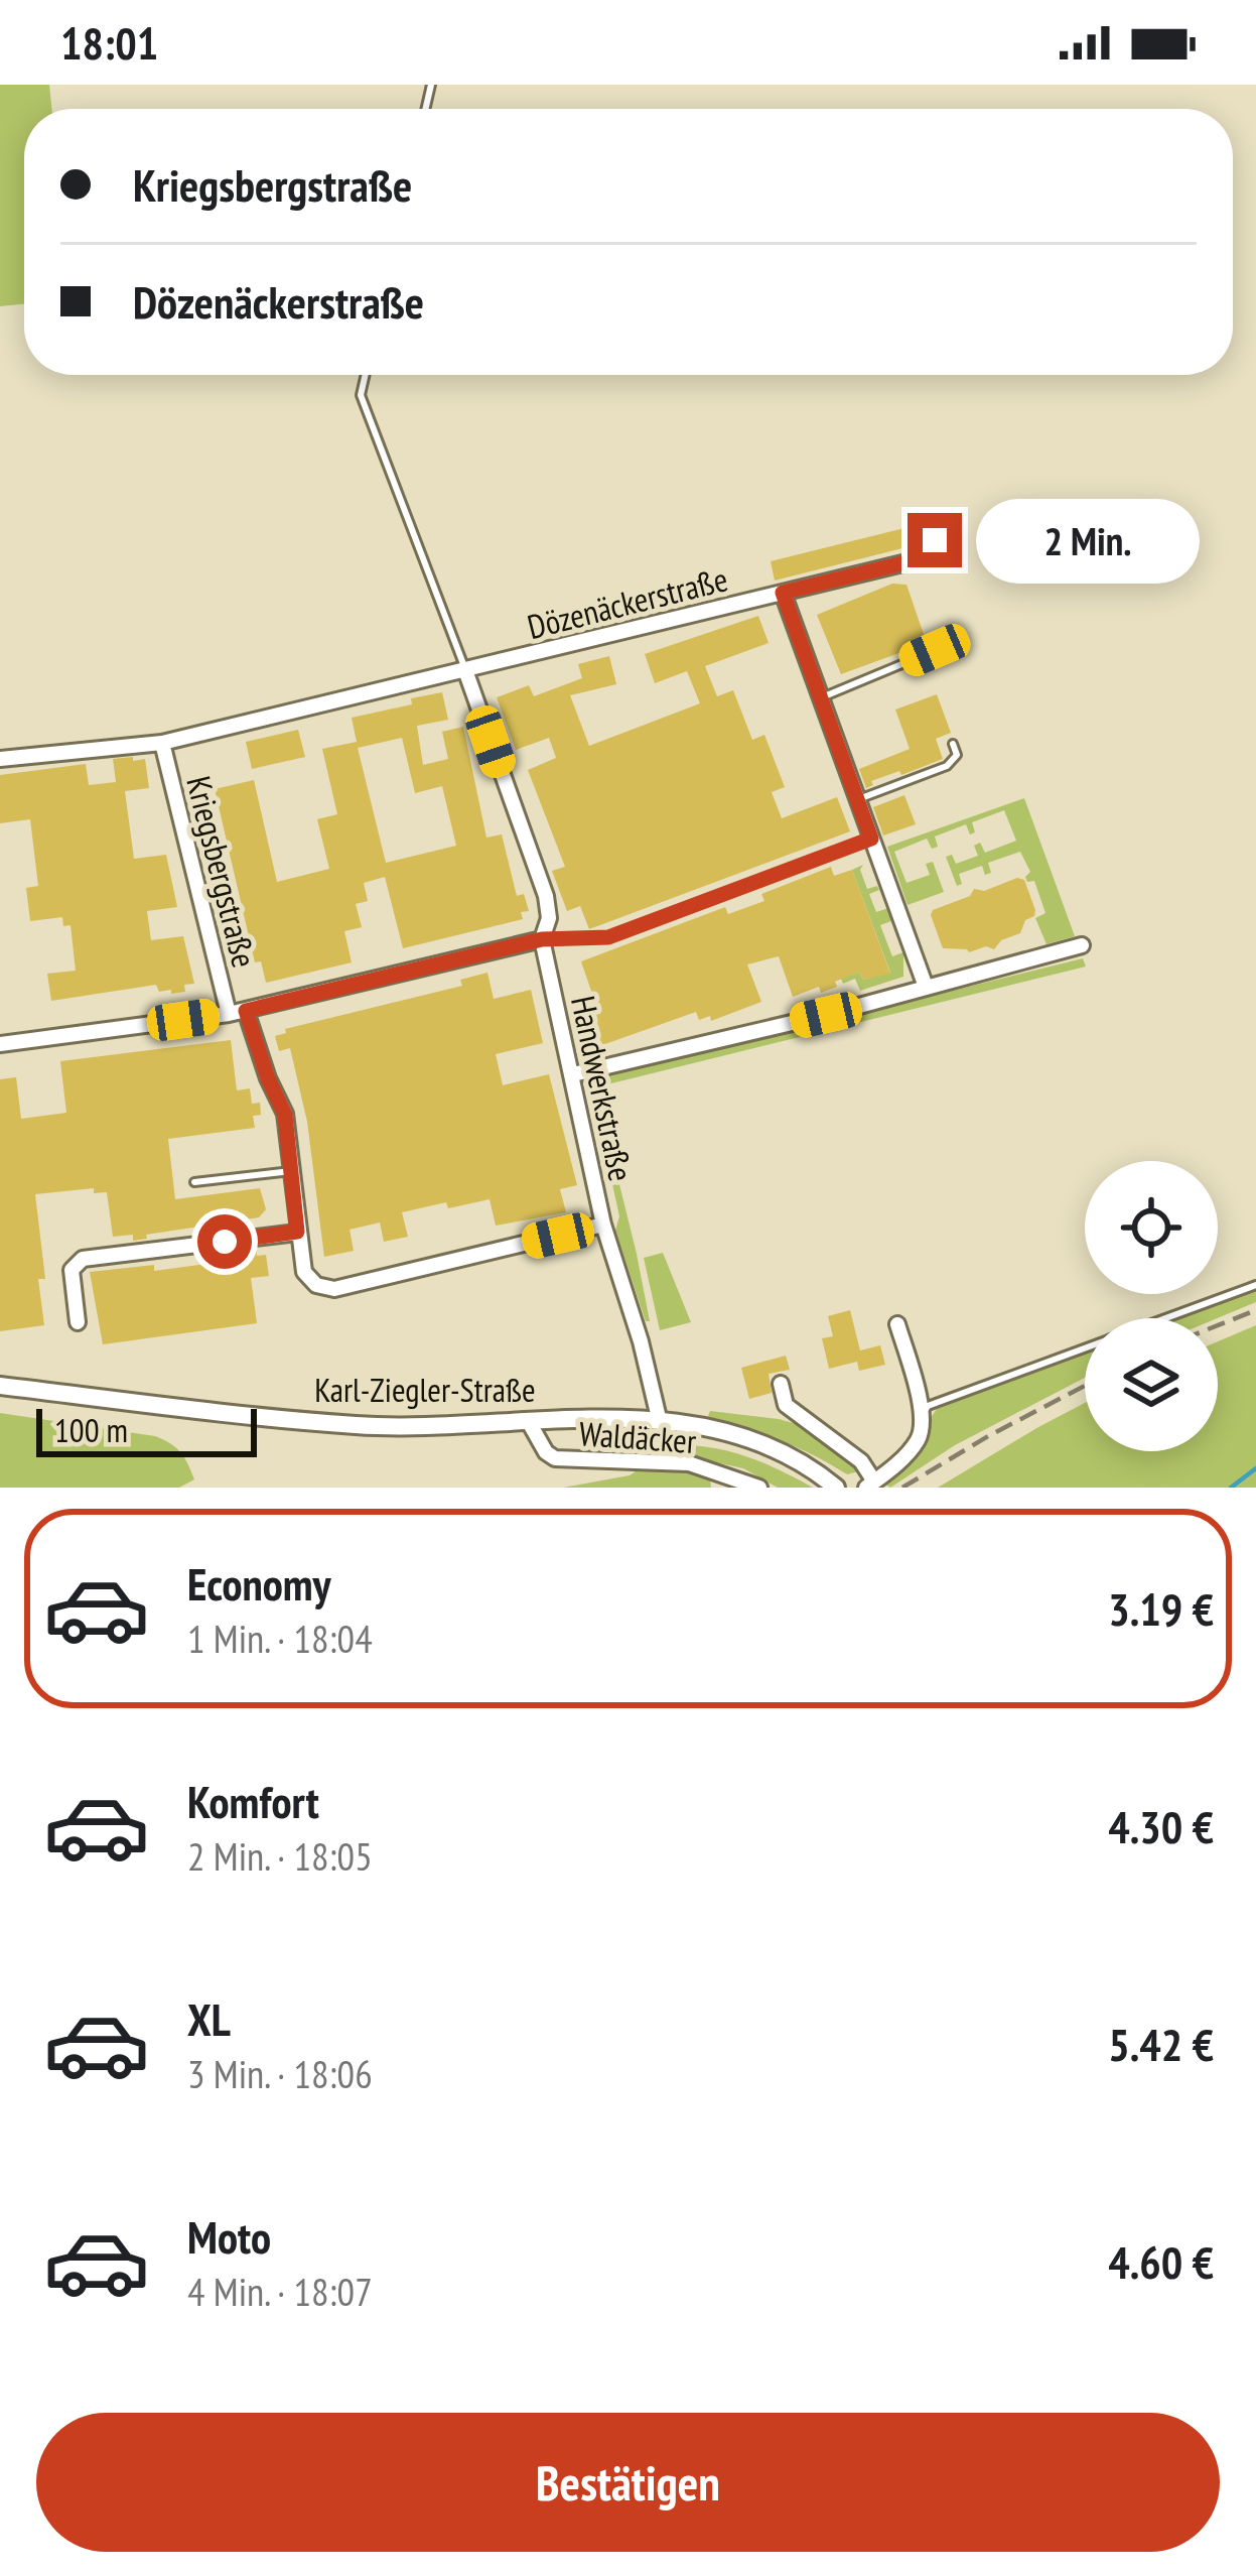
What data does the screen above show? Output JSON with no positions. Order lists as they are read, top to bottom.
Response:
{
  "streets": {
    "street": [
      "Dözenäckerstraße",
      "Kriegsbergstraße",
      "Handwerkstraße",
      "Karl-Ziegler-Straße",
      "Waldäcker"
    ]
  },
  "crossings": [
    ["Dözenäckerstraße", "Handwerkstraße"],
    ["Kriegsbergstraße", "Handwerkstraße"],
    ["Handwerkstraße", "Karl-Ziegler-Straße"],
    ["Karl-Ziegler-Straße", "Waldäcker"]
  ],
  "scale_bar": "100 m",
  "page": {
    "status": "18:01",
    "banner": ["Kriegsbergstraße", "Dözenäckerstraße"],
    "bubble": "2 Min.",
    "scale": "100 m",
    "list": [
      {
        "name": "Economy",
        "note": "1 Min. · 18:04",
        "value": "3.19 €"
      },
      {
        "name": "Komfort",
        "note": "2 Min. · 18:05",
        "value": "4.30 €"
      },
      {
        "name": "XL",
        "note": "3 Min. · 18:06",
        "value": "5.42 €"
      },
      {
        "name": "Moto",
        "note": "4 Min. · 18:07",
        "value": "4.60 €"
      }
    ],
    "buttons": "Bestätigen"
  }
}
